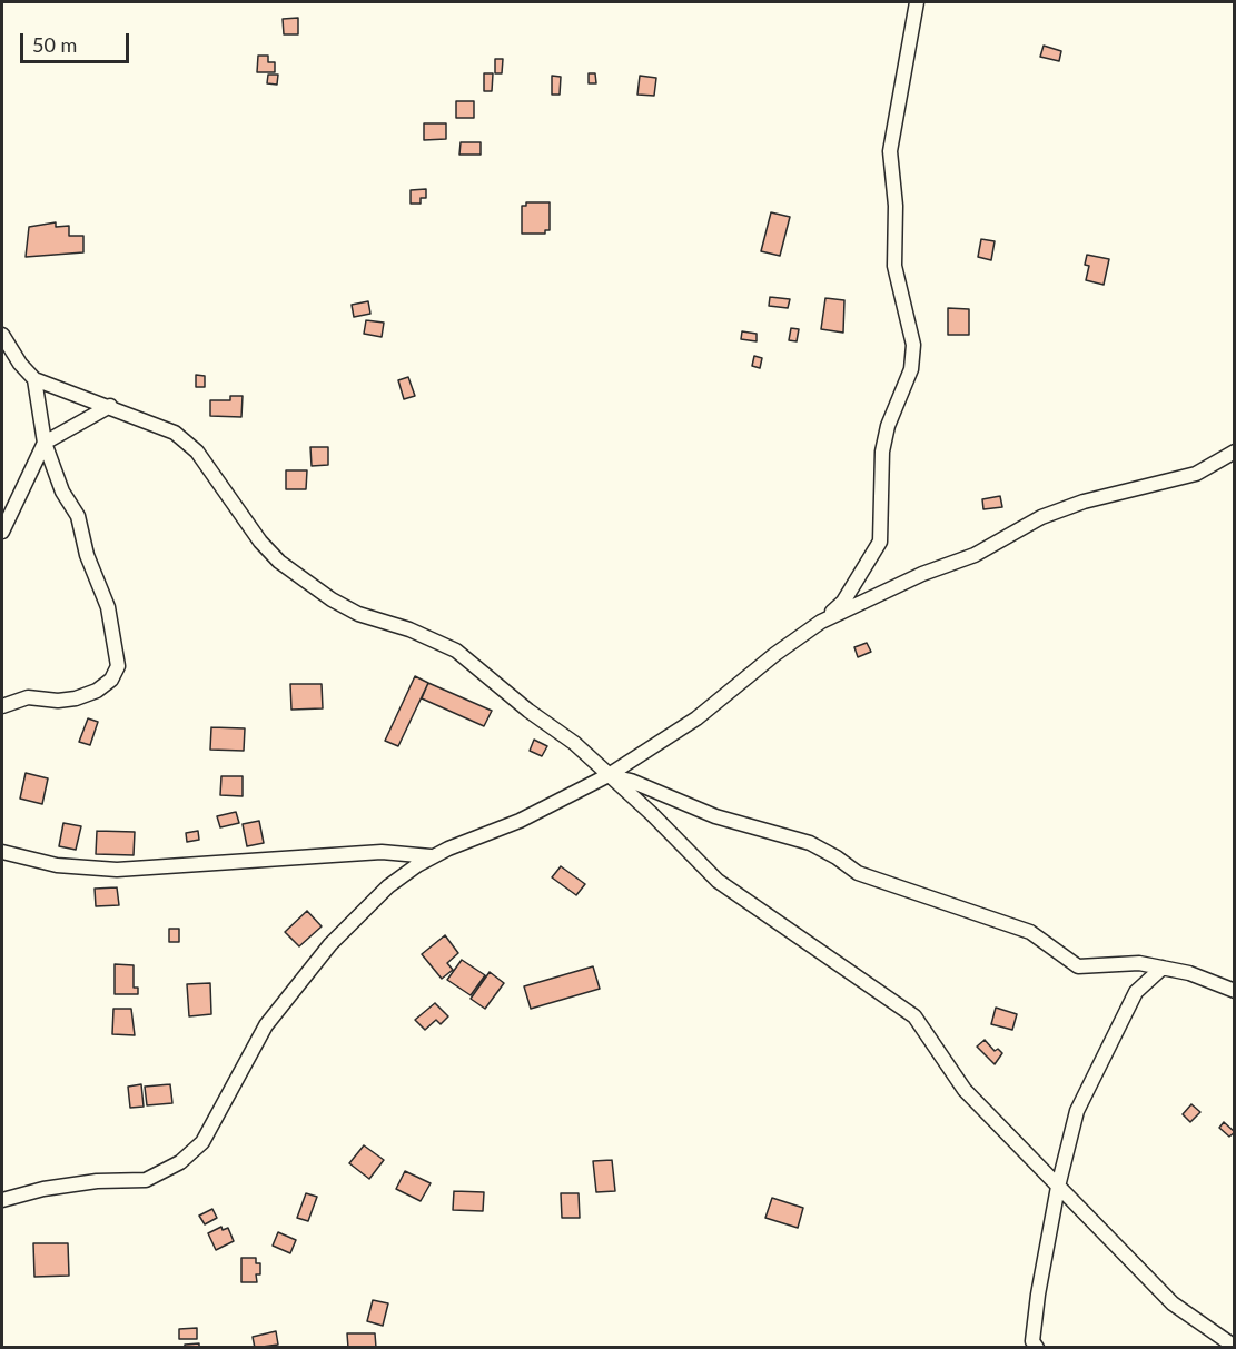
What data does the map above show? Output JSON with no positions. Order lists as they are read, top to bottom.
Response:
{
  "scale_bar": "50 m"
}
